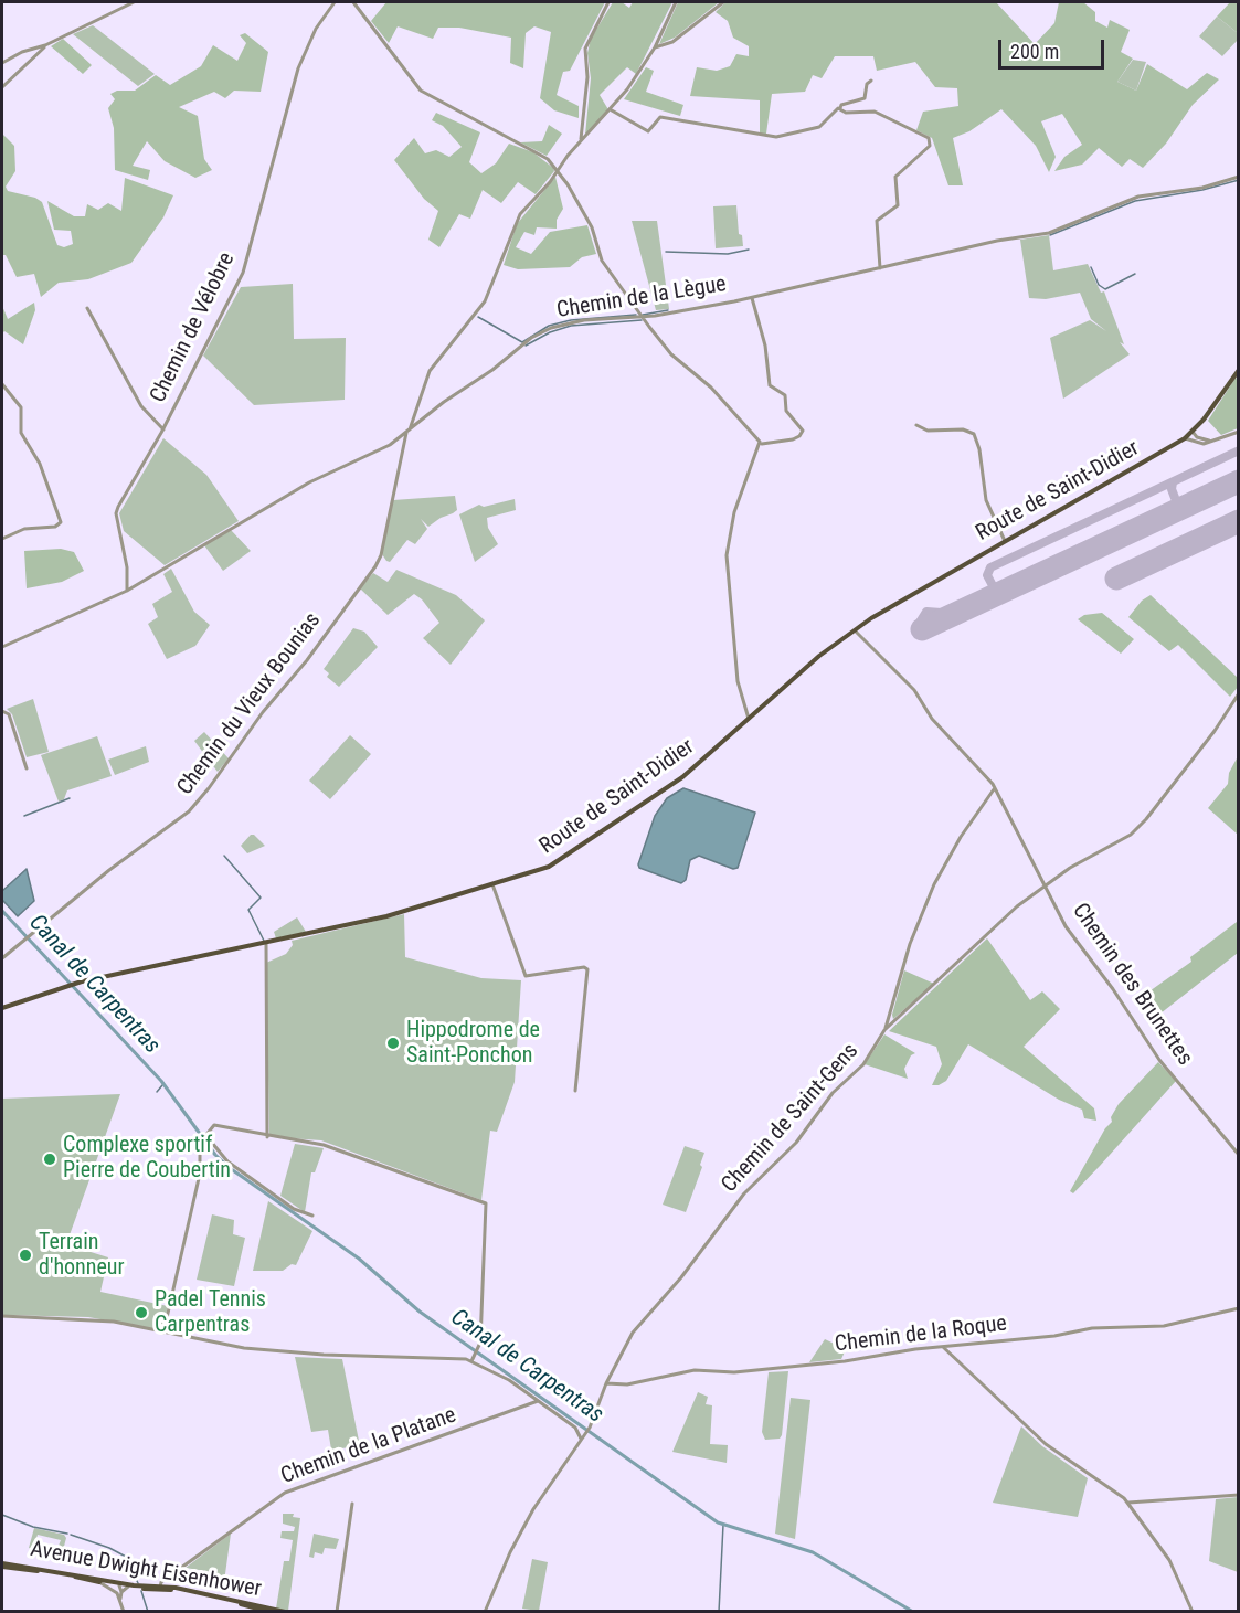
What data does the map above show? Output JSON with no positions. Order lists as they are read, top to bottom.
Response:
{
  "streets": {
    "main road": ["Route de Saint-Didier", "Avenue Dwight Eisenhower"],
    "street": [
      "Chemin de la Lègue",
      "Chemin de Vélobre",
      "Chemin du Vieux Bounias",
      "Chemin des Brunettes",
      "Chemin de Saint-Gens",
      "Chemin de la Roque",
      "Chemin de la Platane"
    ]
  },
  "crossings": [
    ["Chemin de la Lègue", "Chemin de Vélobre"],
    ["Chemin de la Lègue", "Chemin du Vieux Bounias"],
    ["Route de Saint-Didier", "Chemin des Brunettes"],
    ["Chemin des Brunettes", "Chemin de Saint-Gens"],
    ["Chemin de Saint-Gens", "Chemin de la Roque"],
    ["Chemin de la Platane", "Avenue Dwight Eisenhower"]
  ],
  "water": ["Canal de Carpentras"],
  "places": [
    "Hippodrome de Saint-Ponchon",
    "Complexe sportif Pierre de Coubertin",
    "Terrain d'honneur",
    "Padel Tennis Carpentras"
  ],
  "scale_bar": "200 m"
}
